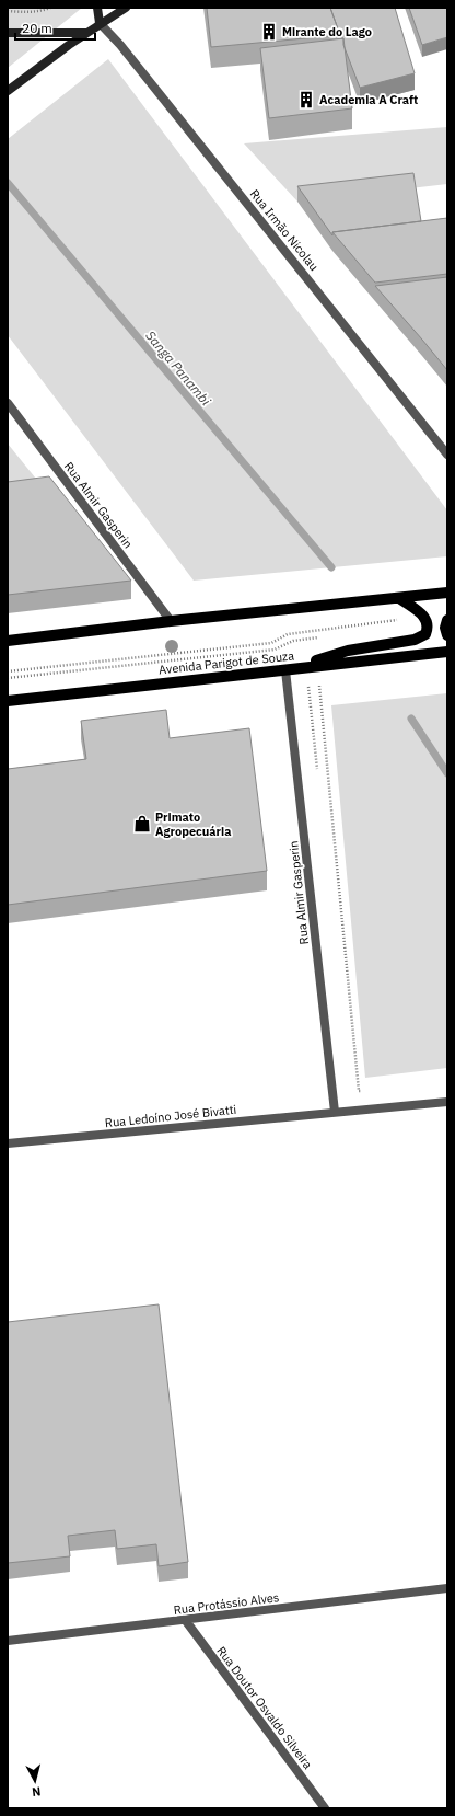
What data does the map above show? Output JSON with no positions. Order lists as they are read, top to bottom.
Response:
{
  "streets": {
    "main road": ["Avenida Parigot de Souza"],
    "street": [
      "Rua Irmão Nicolau",
      "Rua Almir Gasperin",
      "Rua Ledoíno José Bivatti",
      "Rua Protássio Alves",
      "Rua Doutor Osvaldo Silveira"
    ]
  },
  "crossings": [
    ["Rua Almir Gasperin", "Avenida Parigot de Souza"],
    ["Rua Almir Gasperin", "Rua Ledoíno José Bivatti"],
    ["Rua Protássio Alves", "Rua Doutor Osvaldo Silveira"]
  ],
  "water": ["Sanga Panambi"],
  "places": {
    "building": ["Mirante do Lago", "Academia A Craft"],
    "shop": ["Primato Agropecuária"]
  },
  "scale_bar": "20 m",
  "north": "bottom"
}
